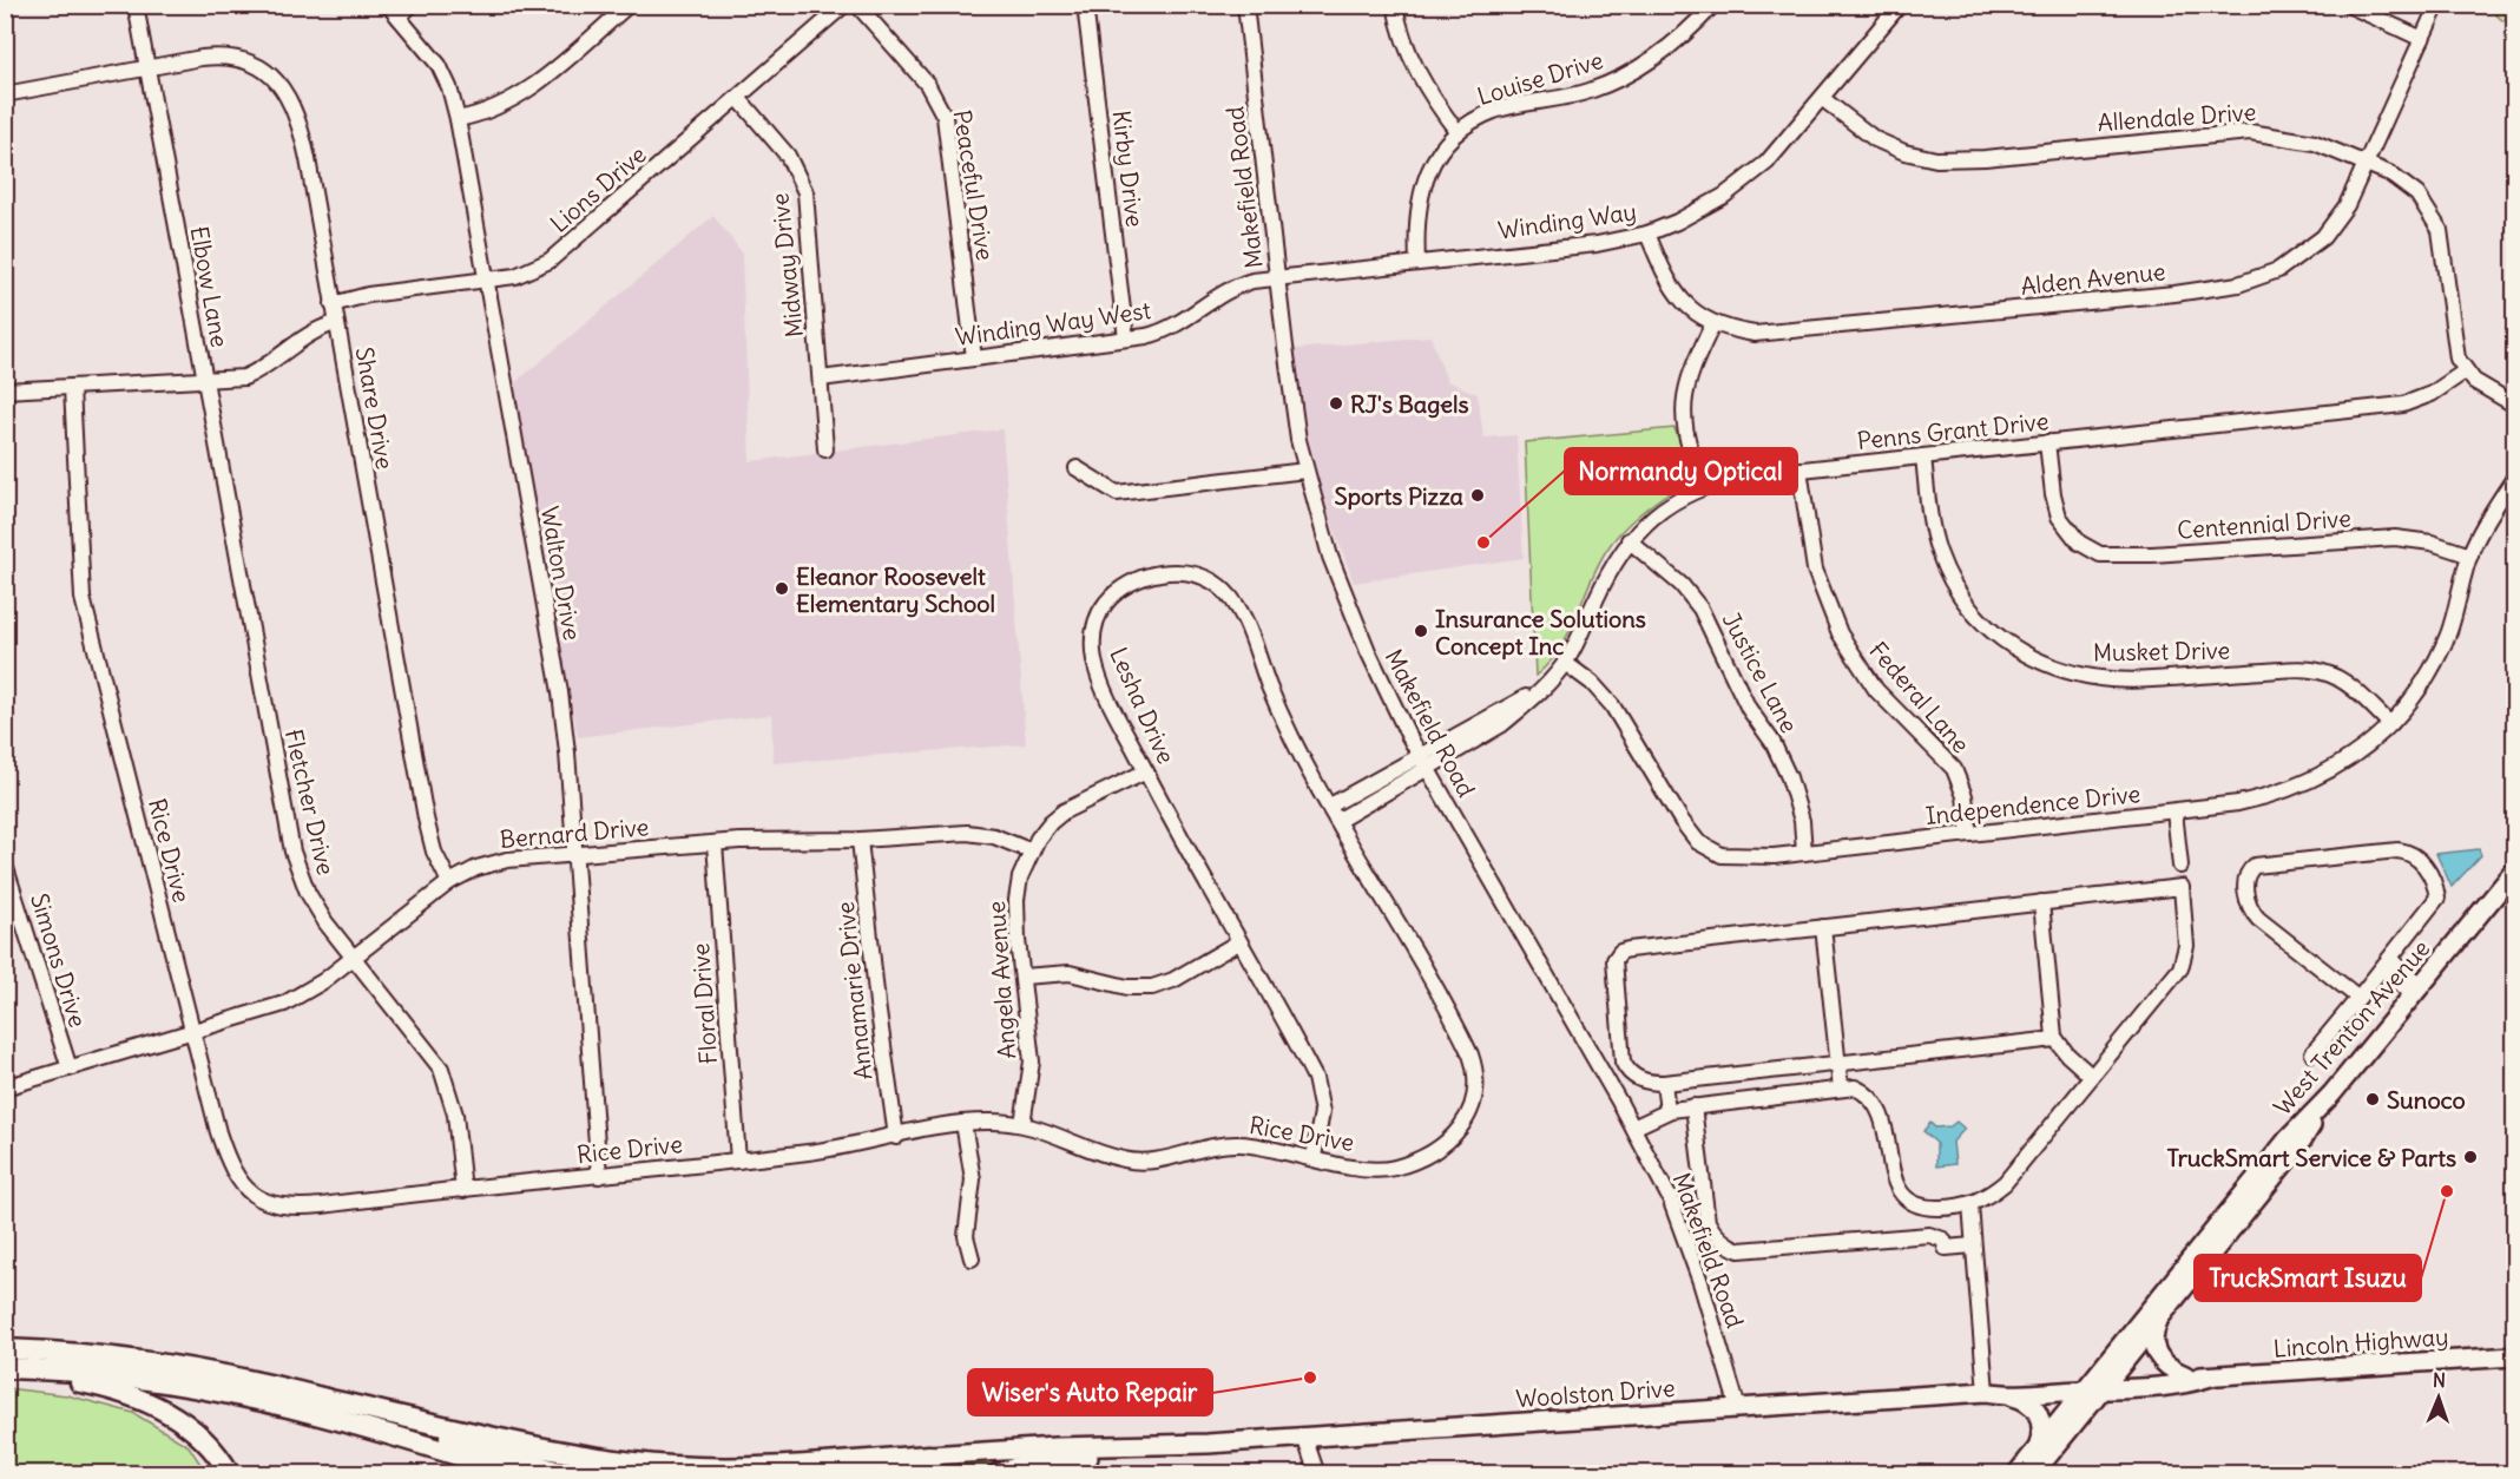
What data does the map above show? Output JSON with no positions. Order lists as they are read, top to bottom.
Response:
{
  "streets": {
    "main road": ["West Trenton Avenue", "Lincoln Highway", "Woolston Drive"],
    "street": [
      "Louise Drive",
      "Allendale Drive",
      "Kirby Drive",
      "Peaceful Drive",
      "Makefield Road",
      "Lions Drive",
      "Winding Way",
      "Midway Drive",
      "Alden Avenue",
      "Elbow Lane",
      "Winding Way West",
      "Share Drive",
      "Penns Grant Drive",
      "Centennial Drive",
      "Walton Drive",
      "Musket Drive",
      "Justice Lane",
      "Federal Lane",
      "Lesha Drive",
      "Fletcher Drive",
      "Independence Drive",
      "Bernard Drive",
      "Rice Drive",
      "Simons Drive",
      "Angela Avenue",
      "Annamarie Drive",
      "Floral Drive"
    ]
  },
  "crossings": [
    ["Louise Drive", "Winding Way"],
    ["Allendale Drive", "Winding Way"],
    ["Allendale Drive", "Alden Avenue"],
    ["Allendale Drive", "Penns Grant Drive"],
    ["Kirby Drive", "Winding Way West"],
    ["Peaceful Drive", "Winding Way West"],
    ["Makefield Road", "Winding Way"],
    ["Makefield Road", "Winding Way West"],
    ["Makefield Road", "Penns Grant Drive"],
    ["Makefield Road", "Woolston Drive"],
    ["Lions Drive", "Midway Drive"],
    ["Lions Drive", "Share Drive"],
    ["Lions Drive", "Walton Drive"],
    ["Winding Way", "Alden Avenue"],
    ["Winding Way", "Winding Way West"],
    ["Midway Drive", "Winding Way West"],
    ["Elbow Lane", "Share Drive"],
    ["Elbow Lane", "Fletcher Drive"],
    ["Elbow Lane", "Rice Drive"],
    ["Share Drive", "Bernard Drive"],
    ["Penns Grant Drive", "Centennial Drive"],
    ["Penns Grant Drive", "Musket Drive"],
    ["Penns Grant Drive", "Justice Lane"],
    ["Penns Grant Drive", "Federal Lane"],
    ["Penns Grant Drive", "Independence Drive"],
    ["Centennial Drive", "Independence Drive"],
    ["Walton Drive", "Bernard Drive"],
    ["Walton Drive", "Rice Drive"],
    ["Musket Drive", "Independence Drive"],
    ["Justice Lane", "Independence Drive"],
    ["Federal Lane", "Independence Drive"],
    ["Lesha Drive", "Rice Drive"],
    ["Lesha Drive", "Angela Avenue"],
    ["Fletcher Drive", "Bernard Drive"],
    ["Fletcher Drive", "Rice Drive"],
    ["Bernard Drive", "Rice Drive"],
    ["Bernard Drive", "Simons Drive"],
    ["Bernard Drive", "Angela Avenue"],
    ["Bernard Drive", "Annamarie Drive"],
    ["Bernard Drive", "Floral Drive"],
    ["Rice Drive", "Angela Avenue"],
    ["Rice Drive", "Annamarie Drive"],
    ["Rice Drive", "Floral Drive"],
    ["West Trenton Avenue", "Lincoln Highway"],
    ["West Trenton Avenue", "Woolston Drive"],
    ["Lincoln Highway", "Woolston Drive"]
  ],
  "places": [
    "RJ's Bagels",
    "Sports Pizza",
    "Normandy Optical",
    "Eleanor Roosevelt Elementary School",
    "Insurance Solutions Concept Inc",
    "Sunoco",
    "TruckSmart Service & Parts",
    "TruckSmart Isuzu",
    "Wiser's Auto Repair"
  ],
  "north": "top"
}
